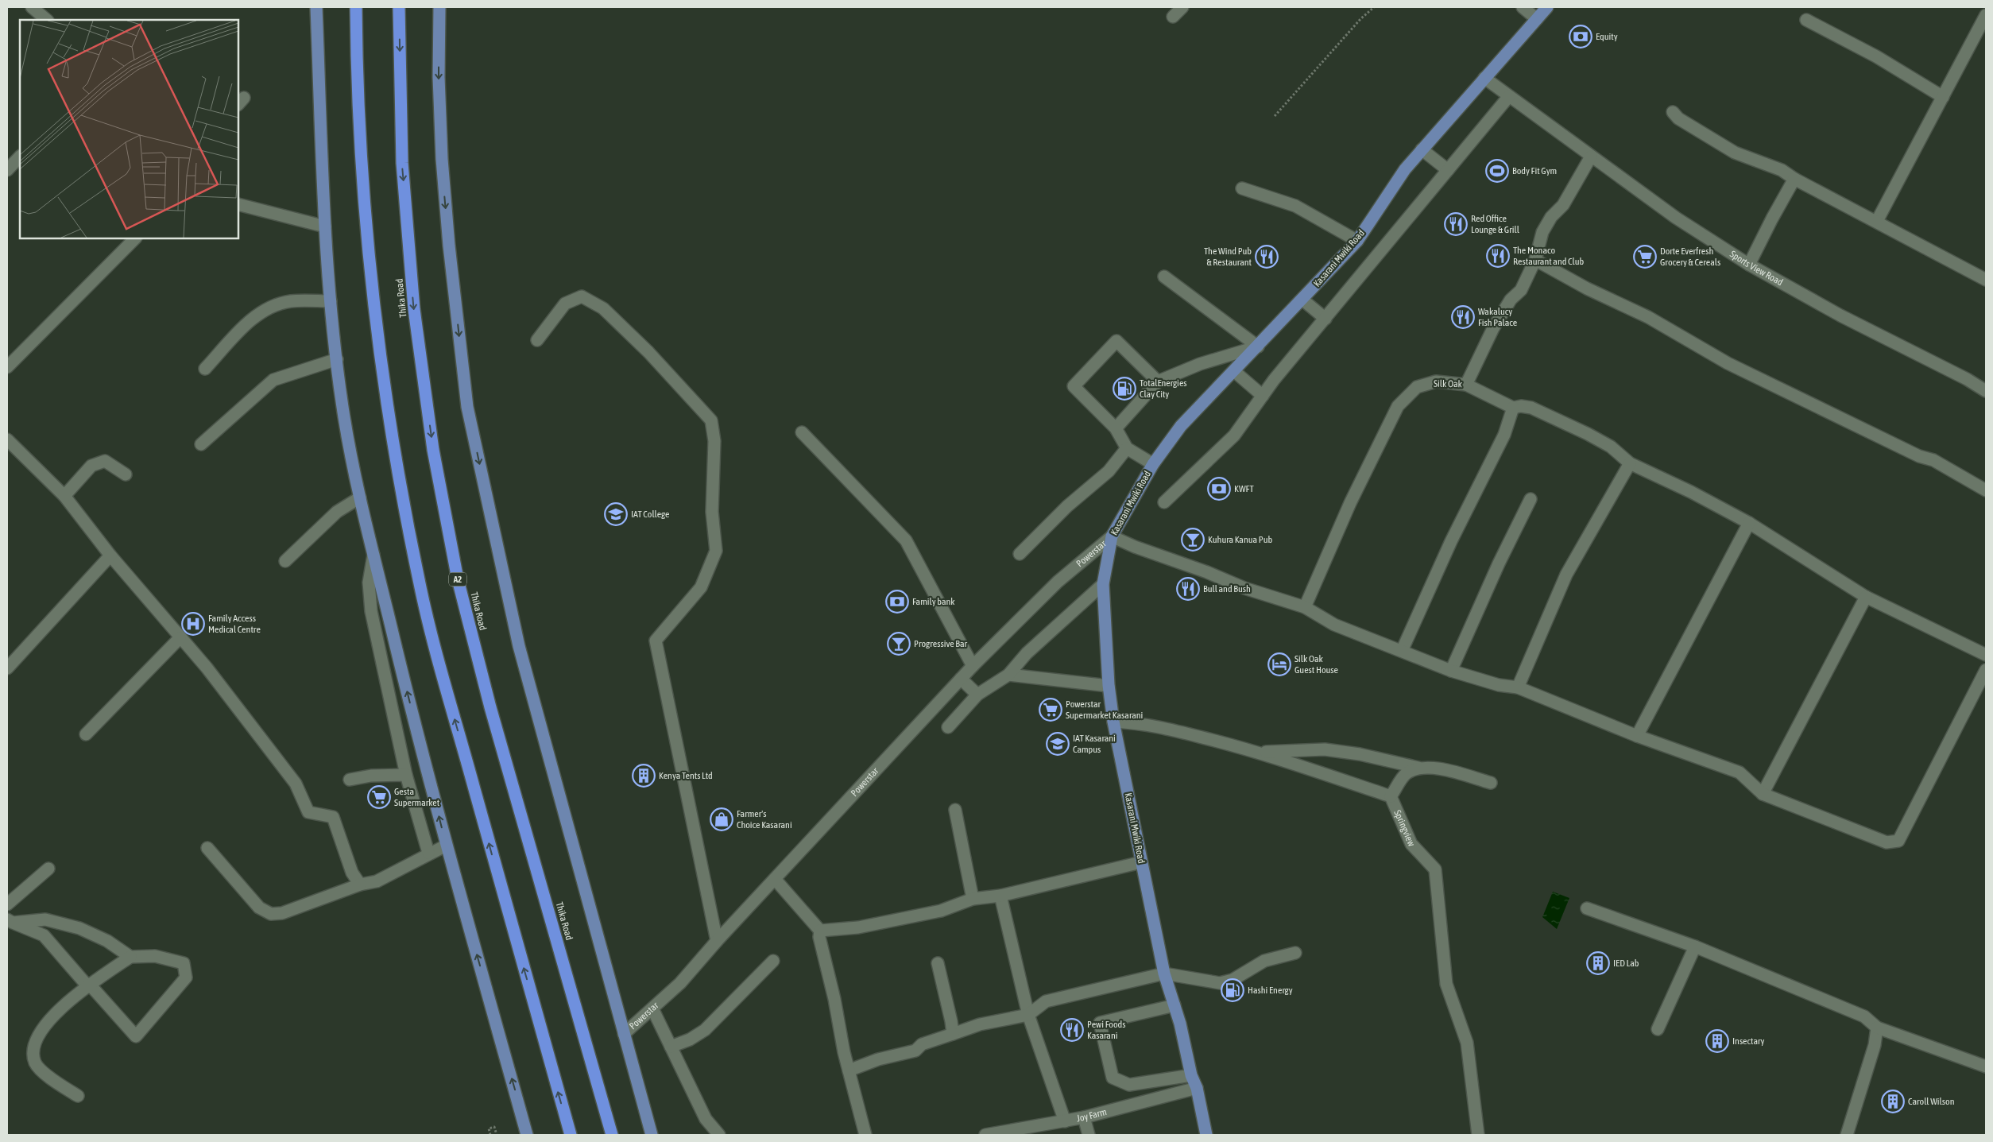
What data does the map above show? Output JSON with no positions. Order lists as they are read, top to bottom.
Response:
{
  "streets": {
    "highway": ["Thika Road", "A2"],
    "main road": ["Kasarani Mwiki Road"],
    "street": [
      "Sports View Road",
      "Silk Oak",
      "Powerstar",
      "Springview",
      "Joy Farm"
    ]
  },
  "crossings": [
    ["Kasarani Mwiki Road", "Sports View Road"],
    ["Kasarani Mwiki Road", "Powerstar"],
    ["Kasarani Mwiki Road", "Springview"],
    ["Kasarani Mwiki Road", "Joy Farm"],
    ["Sports View Road", "Silk Oak"]
  ],
  "places": {
    "bank": ["Equity", "KWFT", "Family bank"],
    "sports": ["Body Fit Gym"],
    "restaurant": [
      "Red Office Lounge & Grill",
      "The Monaco Restaurant and Club",
      "The Wind Pub & Restaurant",
      "Wakalucy Fish Palace",
      "Bull and Bush",
      "Pewi Foods Kasarani"
    ],
    "supermarket": ["Dorte Everfresh Grocery & Cereals", "Powerstar Supermarket Kasarani", "Gesta Supermarket"],
    "fuel station": ["TotalEnergies Clay City", "Hashi Energy"],
    "school or university": ["IAT College", "IAT Kasarani Campus"],
    "bar": ["Kuhura Kanua Pub", "Progressive Bar"],
    "hospital": ["Family Access Medical Centre"],
    "hotel": ["Silk Oak Guest House"],
    "building": [
      "Kenya Tents Ltd",
      "IED Lab",
      "Insectary",
      "Caroll Wilson"
    ],
    "shop": ["Farmer's Choice Kasarani"]
  }
}
